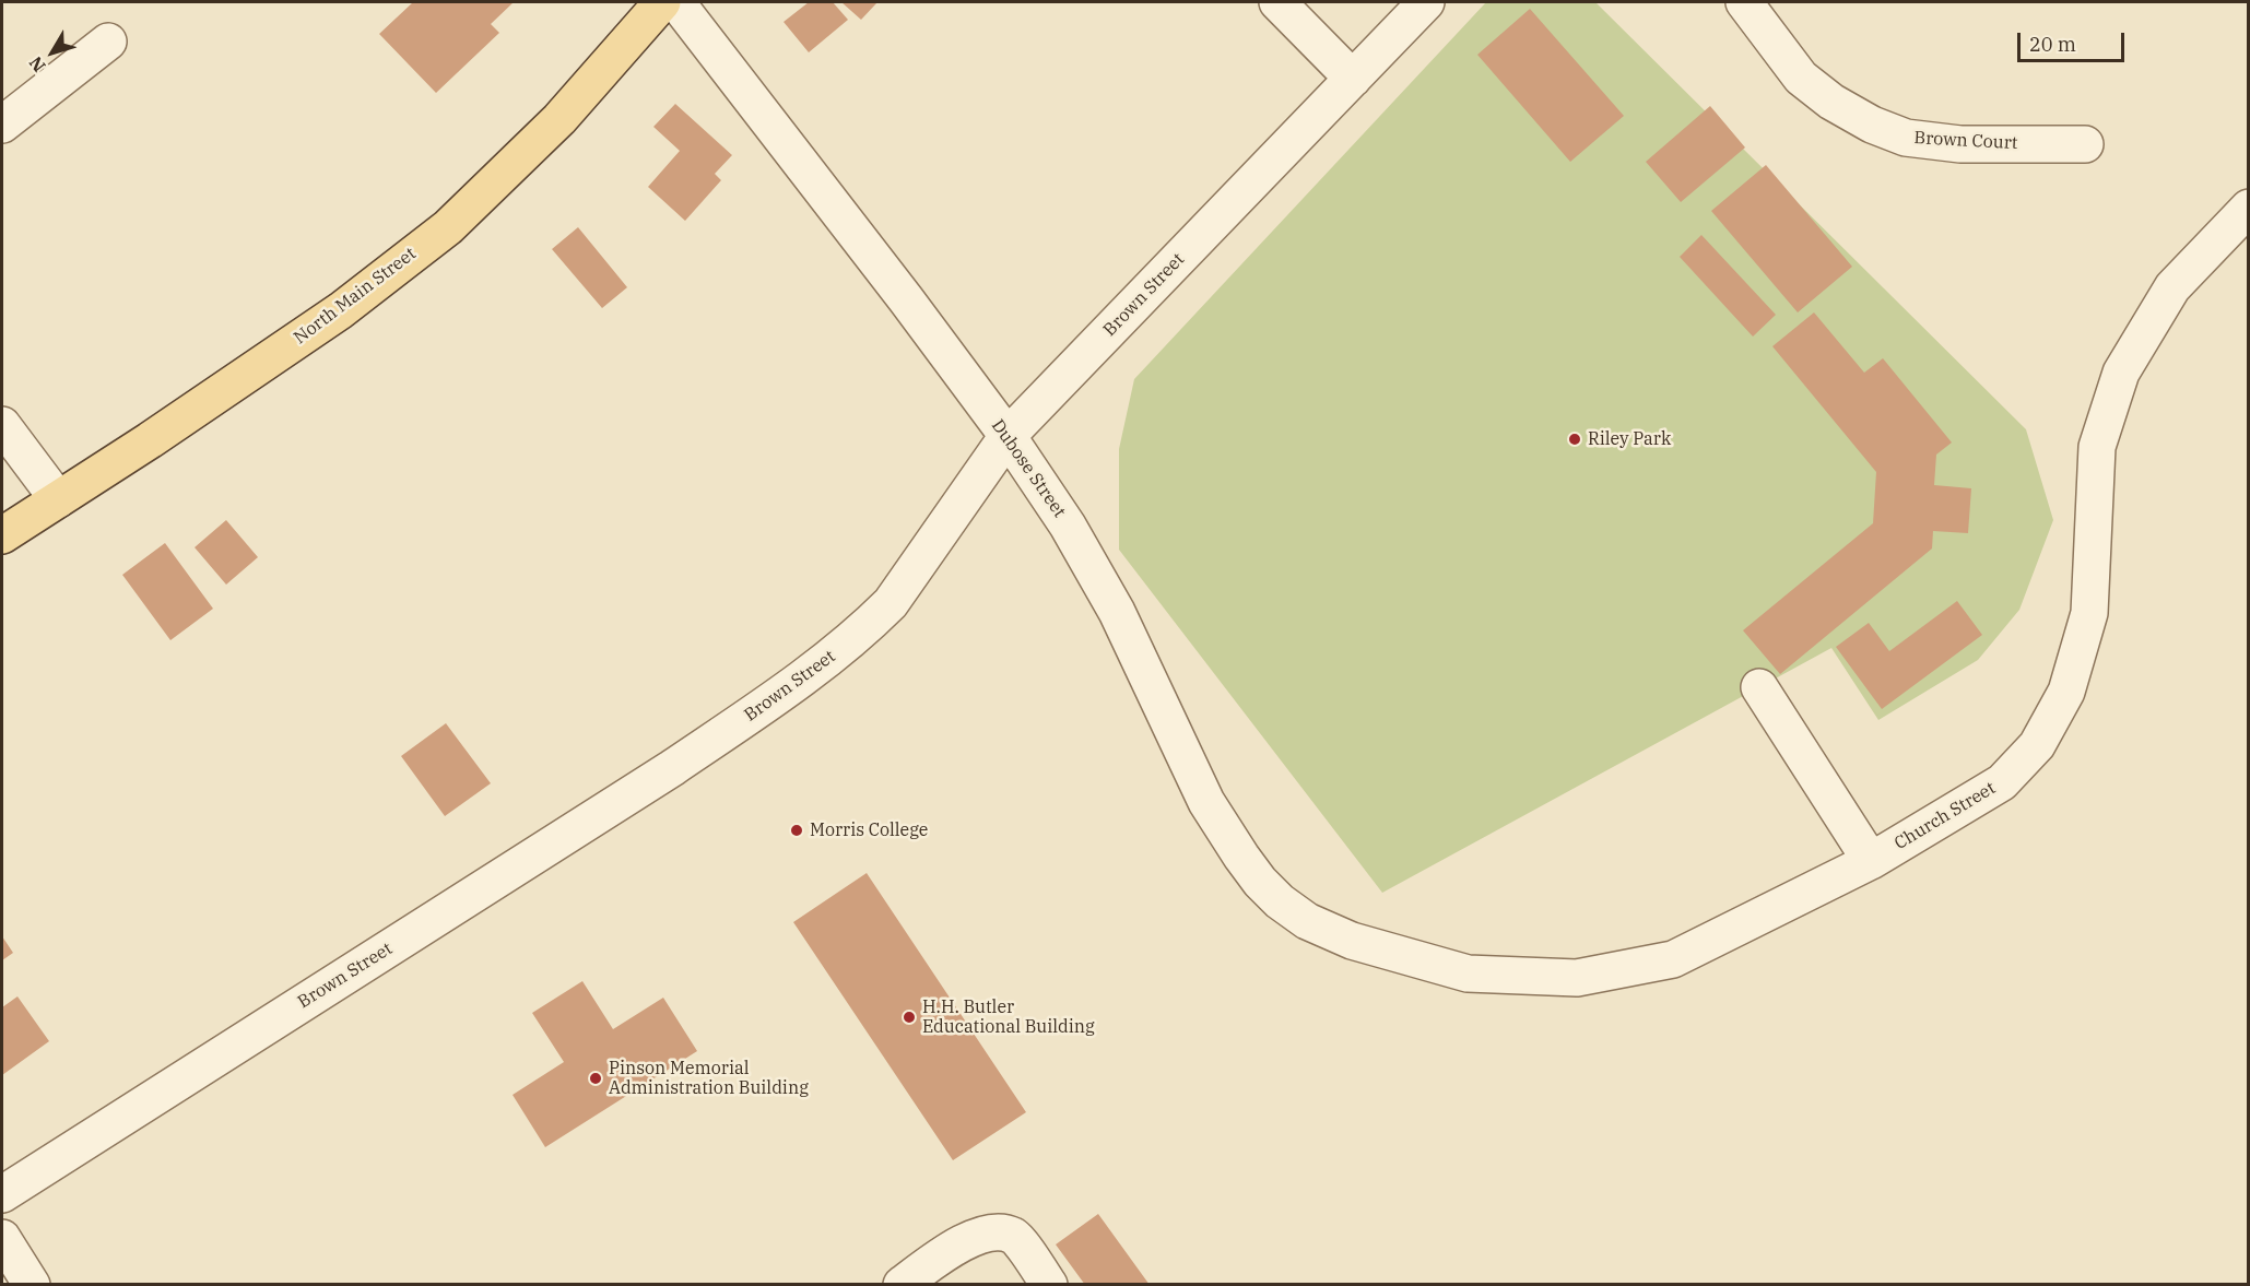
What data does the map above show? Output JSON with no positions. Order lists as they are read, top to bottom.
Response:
{
  "streets": {
    "main road": ["North Main Street"],
    "street": [
      "Brown Court",
      "Brown Street",
      "Dubose Street",
      "Church Street"
    ]
  },
  "crossings": [
    ["Brown Street", "Dubose Street"],
    ["North Main Street", "Dubose Street"],
    ["Dubose Street", "Church Street"]
  ],
  "places": [
    "Riley Park",
    "Morris College",
    "H.H. Butler Educational Building",
    "Pinson Memorial Administration Building"
  ],
  "scale_bar": "20 m",
  "north": "bottom left"
}
